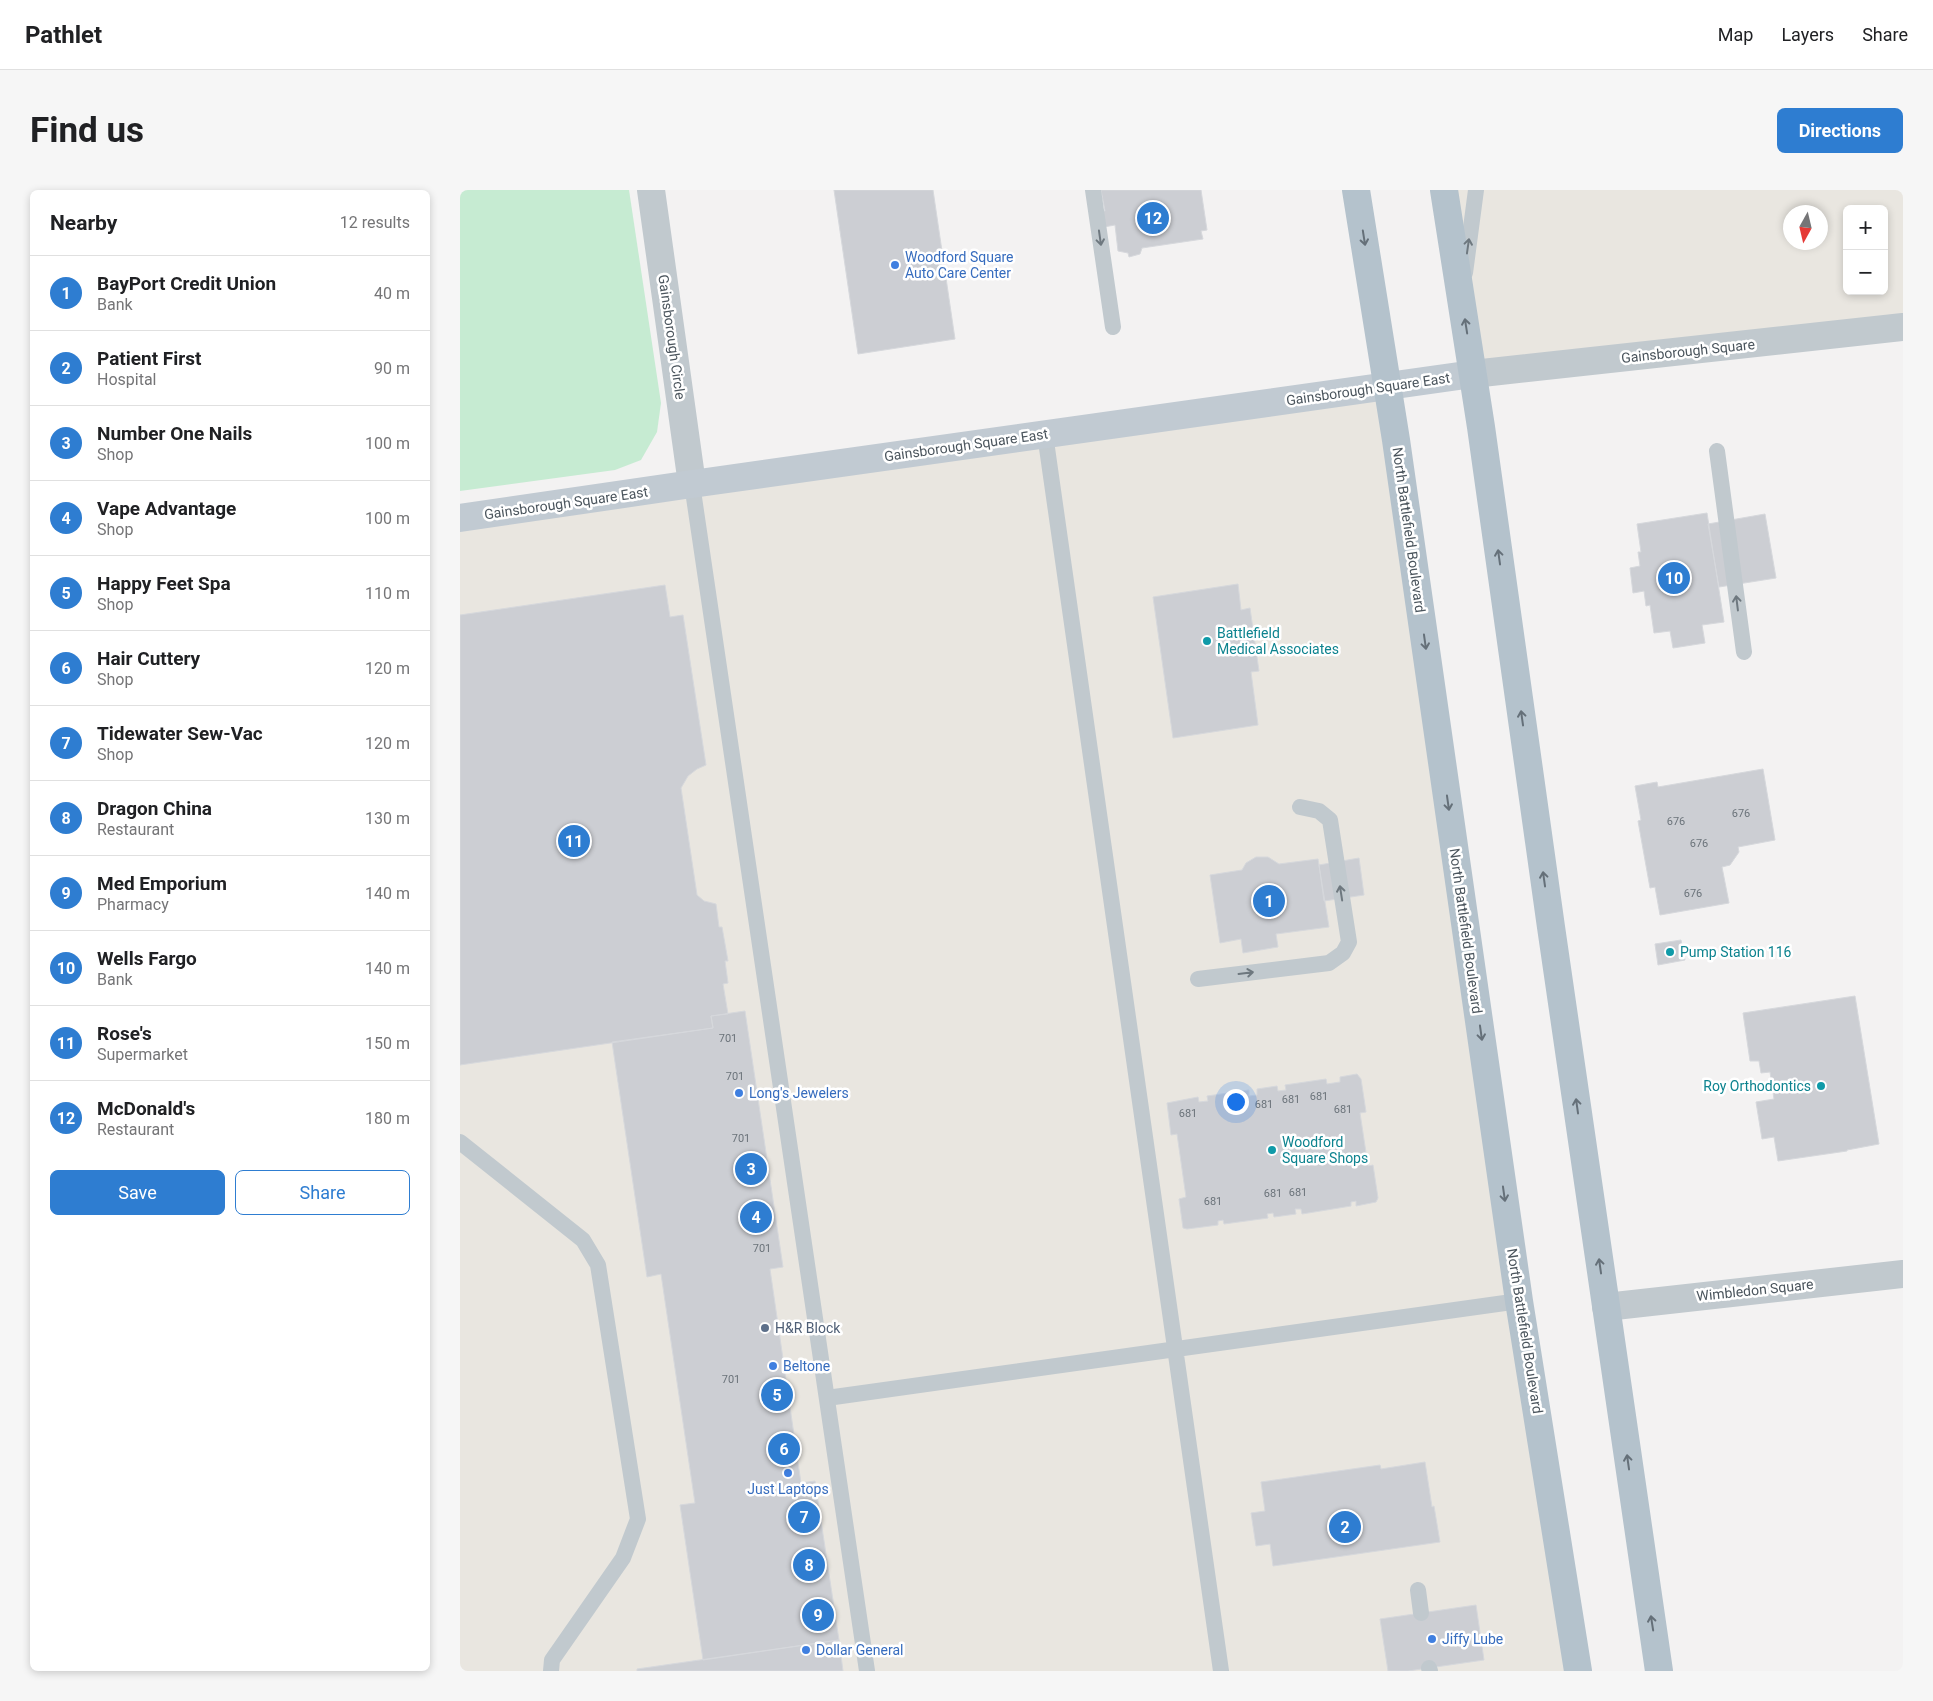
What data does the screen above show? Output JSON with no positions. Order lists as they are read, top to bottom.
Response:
{
  "streets": {
    "main road": ["North Battlefield Boulevard"],
    "street": [
      "Gainsborough Circle",
      "Gainsborough Square",
      "Gainsborough Square East",
      "Wimbledon Square"
    ]
  },
  "crossings": [
    ["Gainsborough Circle", "Gainsborough Square East"],
    ["Gainsborough Square", "Gainsborough Square East"],
    ["Gainsborough Square East", "North Battlefield Boulevard"]
  ],
  "places": [
    "Woodford Square Auto Care Center",
    "Battlefield Medical Associates",
    "Pump Station 116",
    "Roy Orthodontics",
    "Long's Jewelers",
    "Woodford Square Shops",
    "H&R Block",
    "Beltone",
    "Just Laptops",
    "Jiffy Lube",
    "Dollar General"
  ],
  "house_numbers": [
    "676",
    "676",
    "676",
    "676",
    "701",
    "701",
    "681",
    "681",
    "681",
    "681",
    "681",
    "701",
    "681",
    "681",
    "681",
    "701",
    "701"
  ],
  "north": "bottom",
  "page": {
    "header": "Pathlet",
    "nav": ["Map", "Layers", "Share"],
    "buttons": [
      "Directions",
      ["Save", "Share"]
    ],
    "title": "Find us",
    "heading": ["Nearby", "12 results"],
    "pins": [
      "12",
      "10",
      "11",
      "1",
      "3",
      "4",
      "5",
      "6",
      "7",
      "2",
      "8",
      "9"
    ],
    "map_buttons": ["+", "−"],
    "list": [
      {
        "mark": "1",
        "name": "BayPort Credit Union",
        "note": "Bank",
        "value": "40 m"
      },
      {
        "mark": "2",
        "name": "Patient First",
        "note": "Hospital",
        "value": "90 m"
      },
      {
        "mark": "3",
        "name": "Number One Nails",
        "note": "Shop",
        "value": "100 m"
      },
      {
        "mark": "4",
        "name": "Vape Advantage",
        "note": "Shop",
        "value": "100 m"
      },
      {
        "mark": "5",
        "name": "Happy Feet Spa",
        "note": "Shop",
        "value": "110 m"
      },
      {
        "mark": "6",
        "name": "Hair Cuttery",
        "note": "Shop",
        "value": "120 m"
      },
      {
        "mark": "7",
        "name": "Tidewater Sew-Vac",
        "note": "Shop",
        "value": "120 m"
      },
      {
        "mark": "8",
        "name": "Dragon China",
        "note": "Restaurant",
        "value": "130 m"
      },
      {
        "mark": "9",
        "name": "Med Emporium",
        "note": "Pharmacy",
        "value": "140 m"
      },
      {
        "mark": "10",
        "name": "Wells Fargo",
        "note": "Bank",
        "value": "140 m"
      },
      {
        "mark": "11",
        "name": "Rose's",
        "note": "Supermarket",
        "value": "150 m"
      },
      {
        "mark": "12",
        "name": "McDonald's",
        "note": "Restaurant",
        "value": "180 m"
      }
    ]
  }
}
